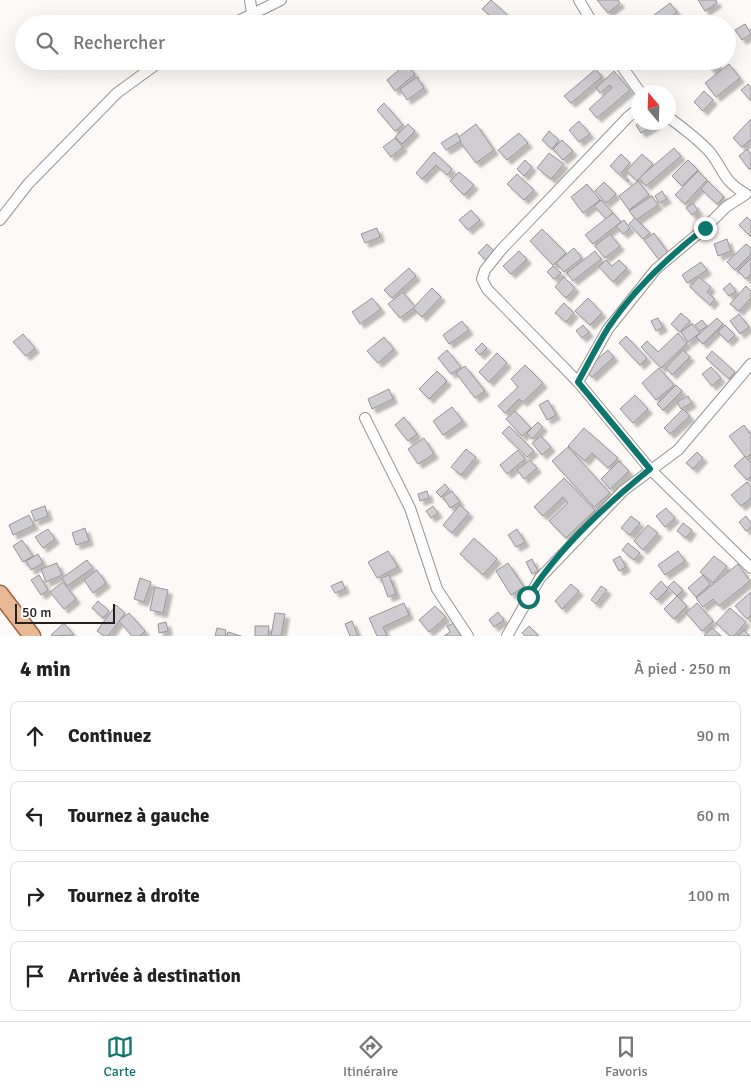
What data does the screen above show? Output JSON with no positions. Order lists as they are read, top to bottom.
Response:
{
  "scale_bar": "50 m",
  "north": "top",
  "page": {
    "search": "Rechercher",
    "scale": "50 m",
    "heading": ["4 min", "À pied · 250 m"],
    "list": [
      ["Continuez", "90 m"],
      ["Tournez à gauche", "60 m"],
      ["Tournez à droite", "100 m"],
      "Arrivée à destination"
    ],
    "nav": ["Carte", "Itinéraire", "Favoris"]
  }
}
